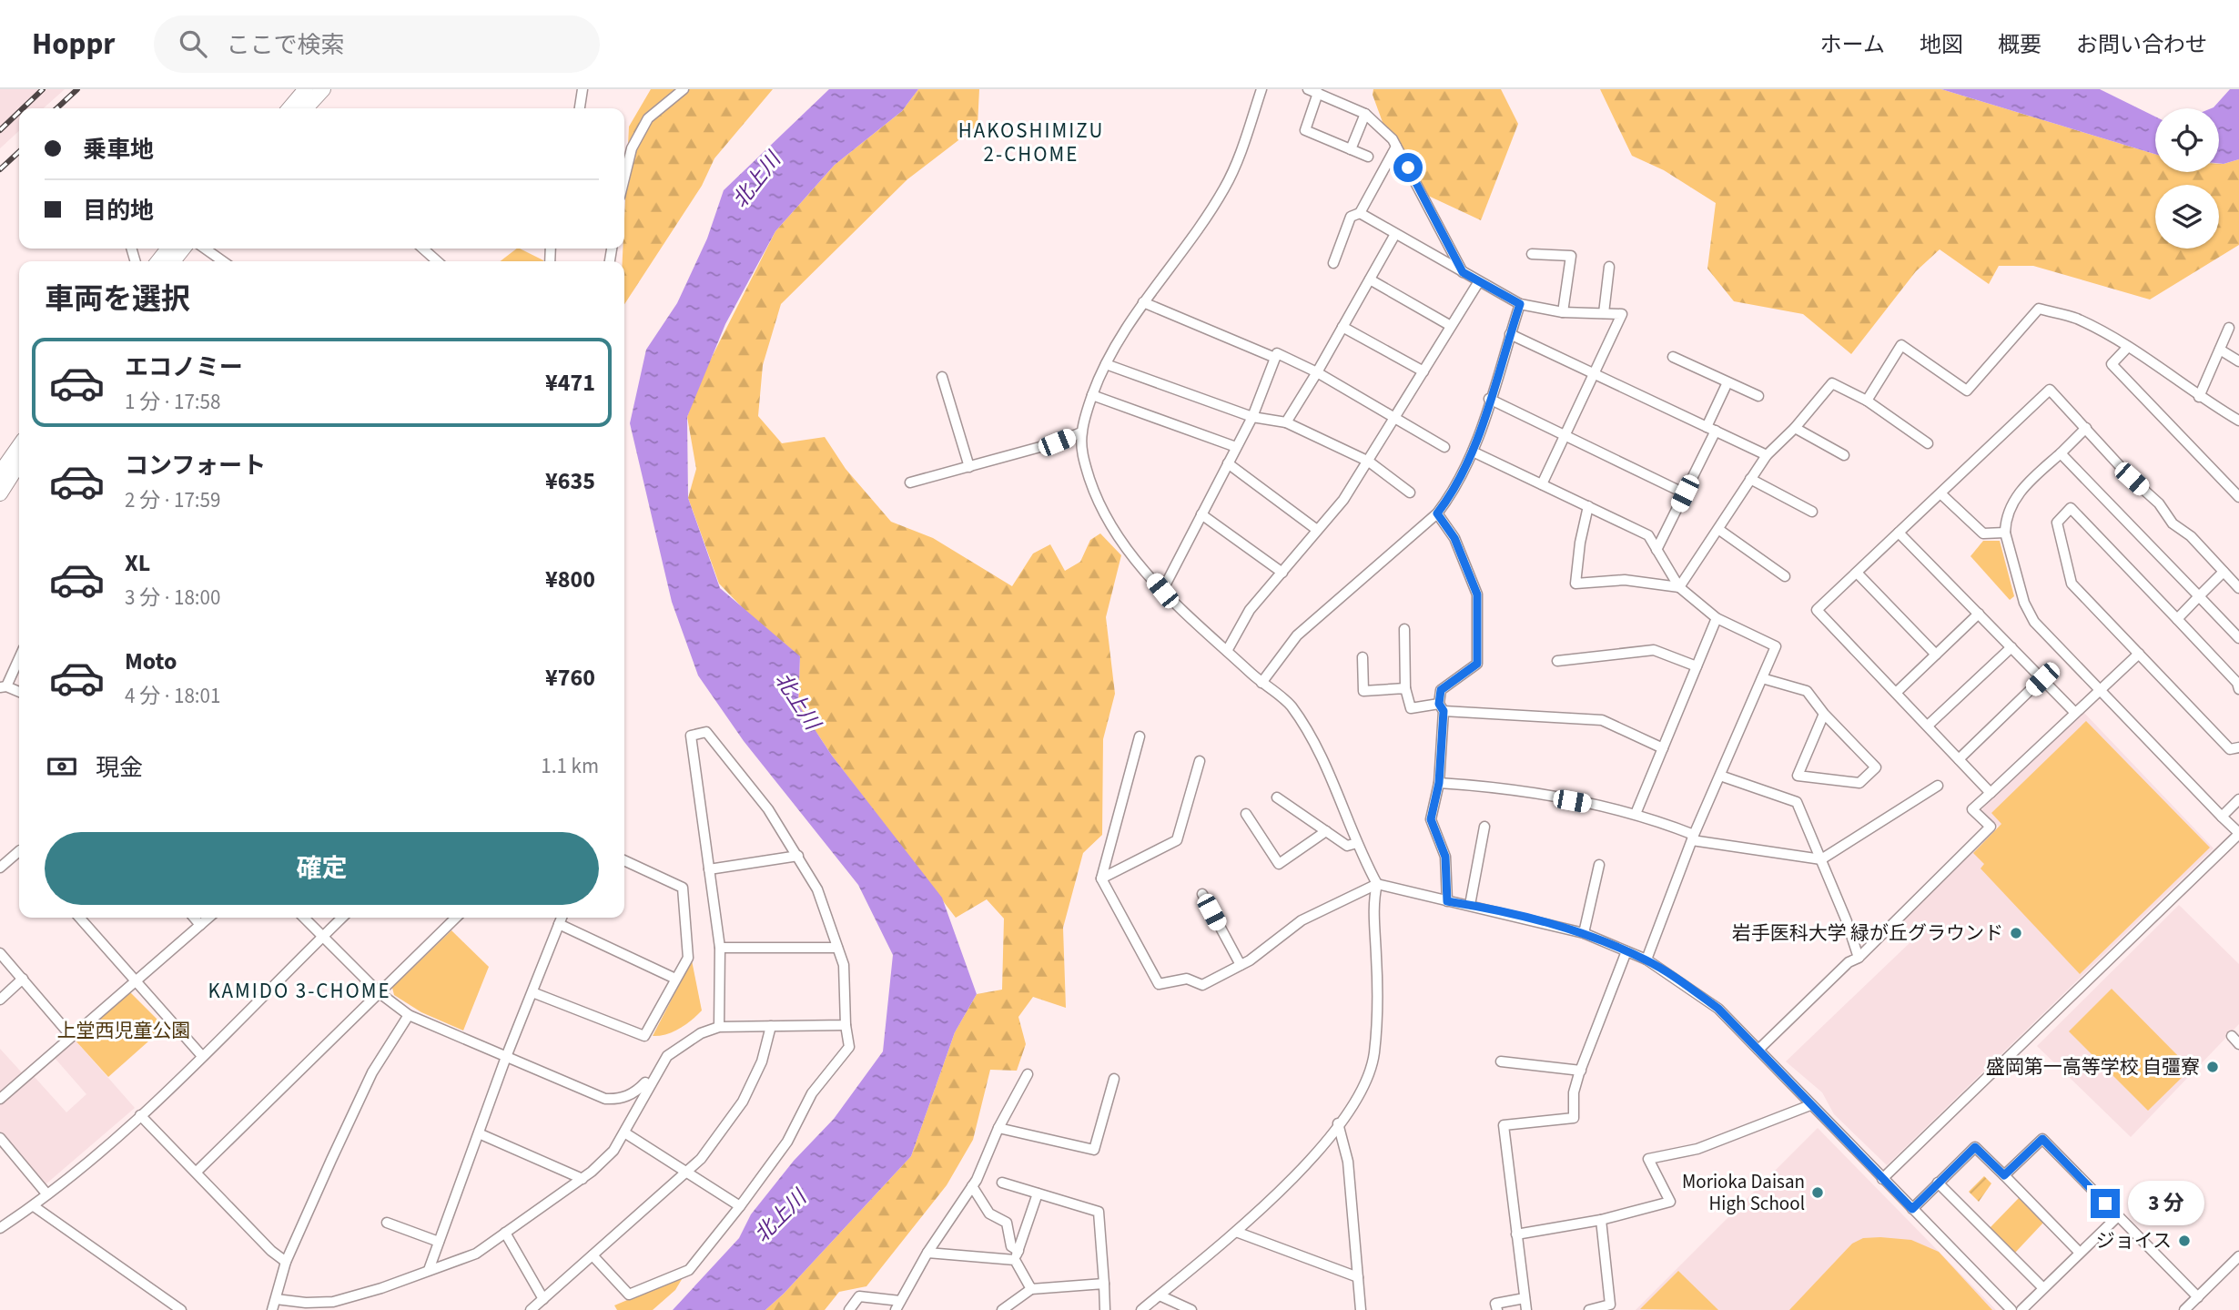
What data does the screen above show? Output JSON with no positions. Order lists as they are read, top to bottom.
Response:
{
  "districts": ["HAKOSHIMIZU 2-CHOME", "KAMIDO 3-CHOME"],
  "water": ["北上川"],
  "parks": ["上堂西児童公園"],
  "places": [
    "岩手医科大学 緑が丘グラウンド",
    "盛岡第一高等学校 自彊寮",
    "Morioka Daisan High School",
    "ジョイス"
  ],
  "page": {
    "header": "Hoppr",
    "search": "ここで検索",
    "nav": [
      "ホーム",
      "地図",
      "概要",
      "お問い合わせ"
    ],
    "banner": ["乗車地", "目的地"],
    "heading": "車両を選択",
    "list": [
      {
        "name": "エコノミー",
        "note": "1 分 · 17:58",
        "value": "¥471"
      },
      {
        "name": "コンフォート",
        "note": "2 分 · 17:59",
        "value": "¥635"
      },
      {
        "name": "XL",
        "note": "3 分 · 18:00",
        "value": "¥800"
      },
      {
        "name": "Moto",
        "note": "4 分 · 18:01",
        "value": "¥760"
      }
    ],
    "pay": ["現金", "1.1 km"],
    "buttons": "確定",
    "bubble": "3 分"
  }
}
